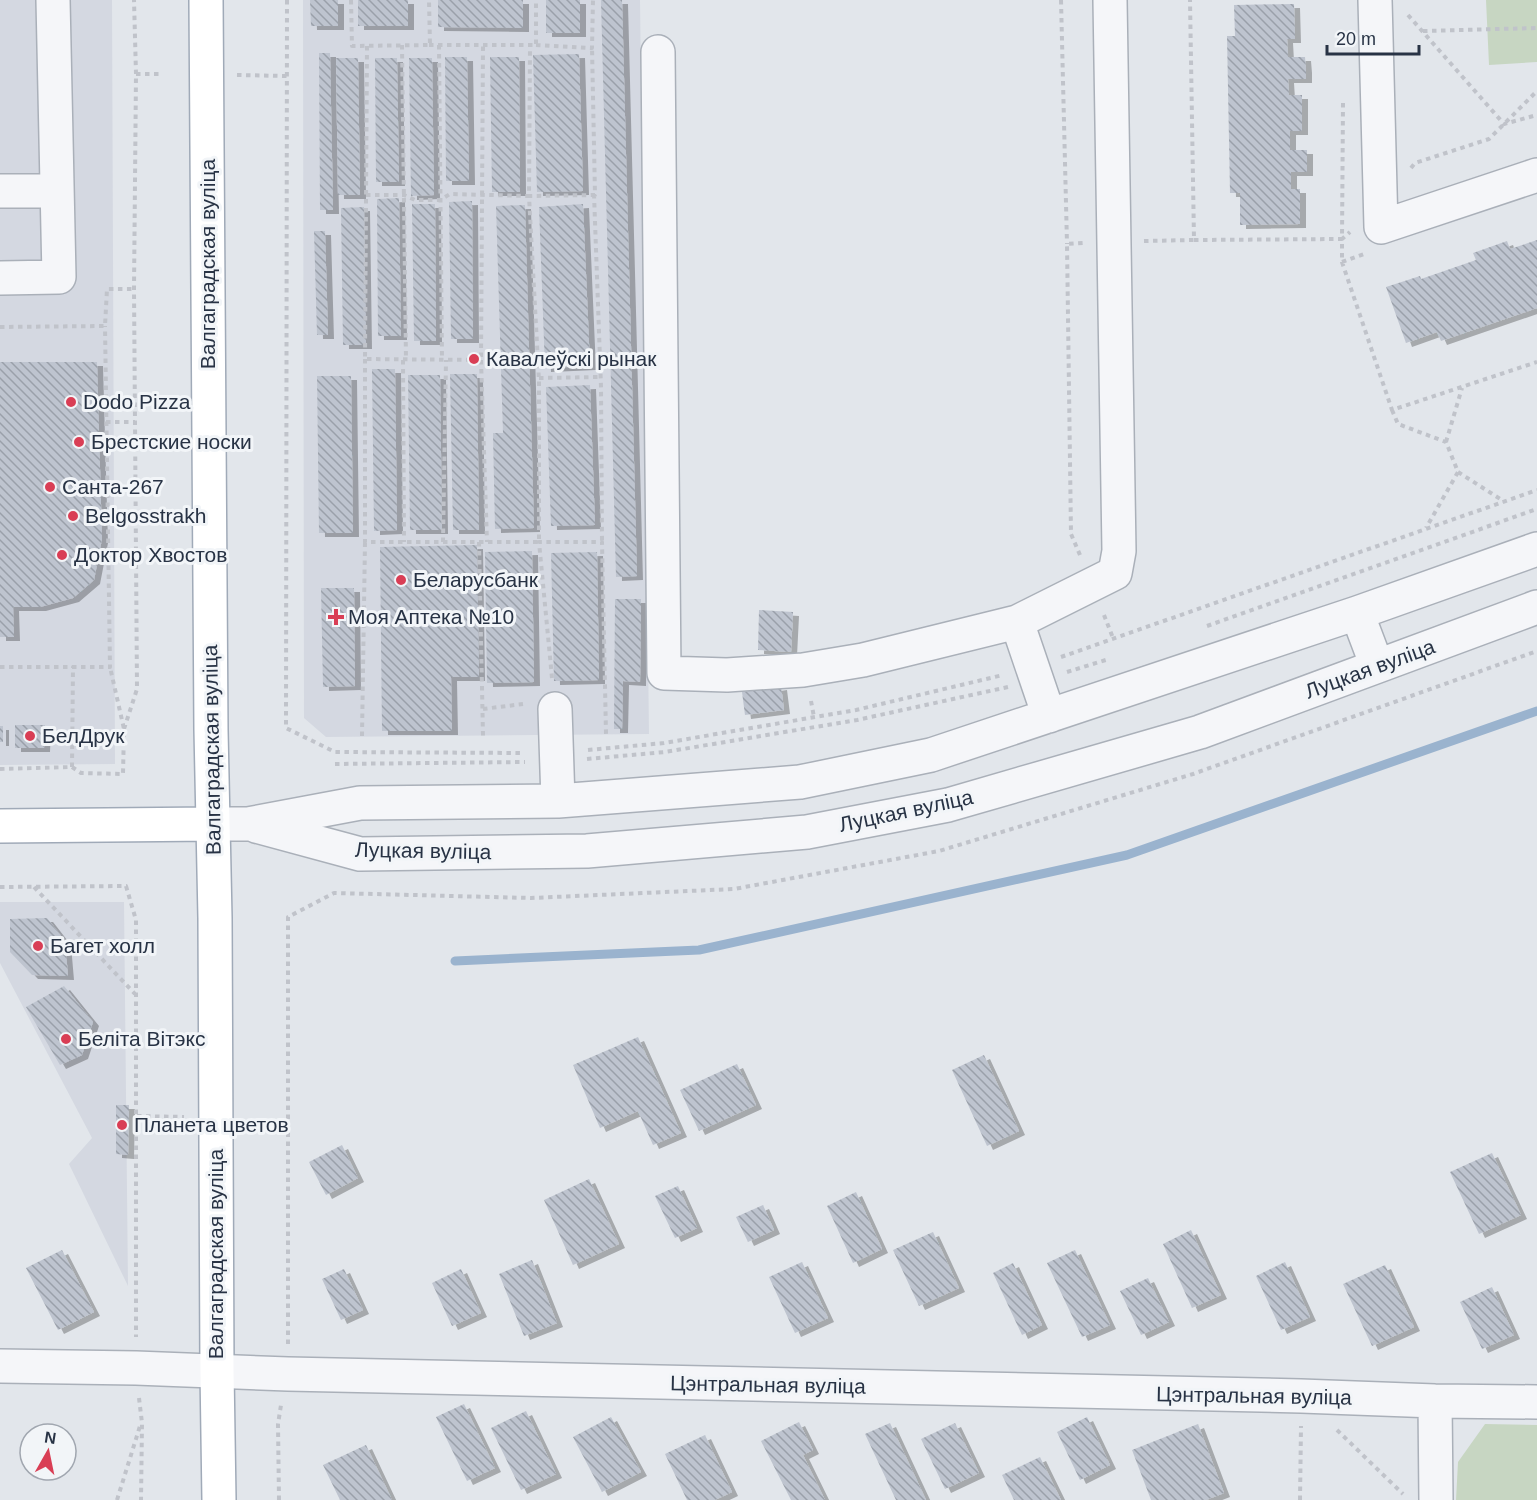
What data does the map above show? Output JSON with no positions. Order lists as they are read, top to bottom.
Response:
{
  "streets": {
    "main road": ["Валгаградская вуліца", "Луцкая вуліца"],
    "street": ["Цэнтральная вуліца"]
  },
  "crossings": [
    ["Валгаградская вуліца", "Луцкая вуліца"],
    ["Валгаградская вуліца", "Цэнтральная вуліца"]
  ],
  "places": {
    "other": [
      "Кавалеўскі рынак",
      "Dodo Pizza",
      "Брестские носки",
      "Санта-267",
      "Belgosstrakh",
      "Доктор Хвостов",
      "Беларусбанк",
      "БелДрук",
      "Багет холл",
      "Беліта Вітэкс",
      "Планета цветов"
    ],
    "health": ["Моя Аптека №10"]
  },
  "scale_bar": "20 m",
  "north": "top"
}
